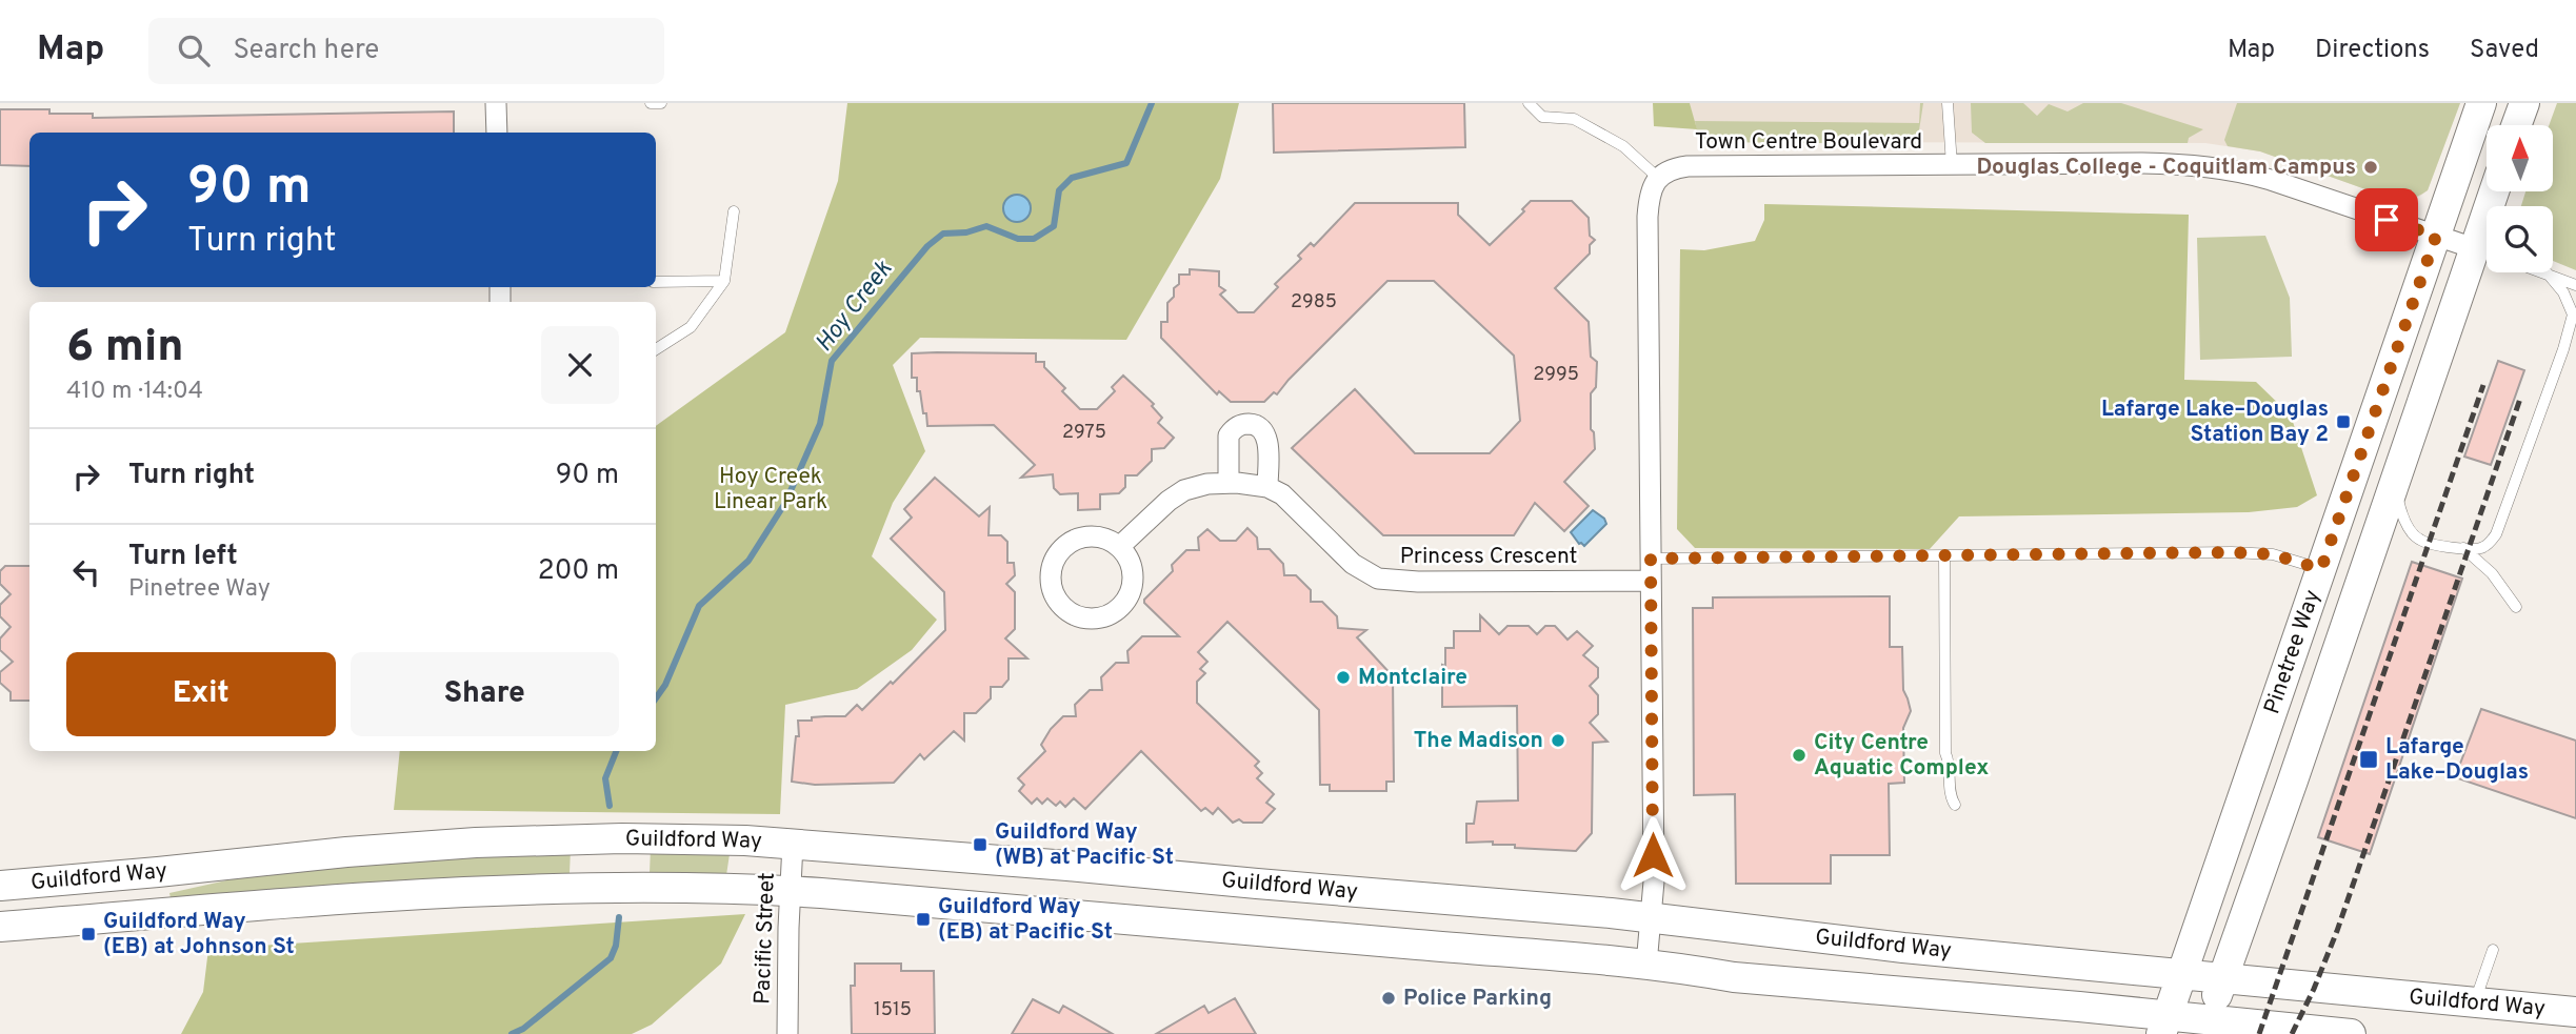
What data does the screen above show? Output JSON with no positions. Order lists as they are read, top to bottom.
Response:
{
  "streets": {
    "main road": ["Pinetree Way", "Guildford Way"],
    "street": ["Town Centre Boulevard", "Princess Crescent", "Pacific Street"]
  },
  "crossings": [
    ["Town Centre Boulevard", "Pinetree Way"],
    ["Pinetree Way", "Guildford Way"],
    ["Guildford Way", "Pacific Street"]
  ],
  "water": ["Hoy Creek"],
  "parks": ["Hoy Creek Linear Park"],
  "places": {
    "other": [
      "Douglas College - Coquitlam Campus",
      "Montclaire",
      "The Madison",
      "City Centre Aquatic Complex",
      "Police Parking"
    ],
    "transit": [
      "Lafarge Lake–Douglas Station Bay 2",
      "Lafarge Lake–Douglas",
      "Guildford Way (WB) at Pacific St",
      "Guildford Way (EB) at Pacific St",
      "Guildford Way (EB) at Johnson St"
    ]
  },
  "house_numbers": [
    "2985",
    "2995",
    "2975",
    "1515"
  ],
  "north": "top",
  "page": {
    "header": "Map",
    "search": "Search here",
    "nav": ["Map", "Directions", "Saved"],
    "turn": ["90 m", "Turn right"],
    "heading": ["6 min", "410 m · 14:04"],
    "list": [
      {
        "name": "Turn right",
        "value": "90 m"
      },
      {
        "name": "Turn left",
        "note": "Pinetree Way",
        "value": "200 m"
      }
    ],
    "buttons": ["Exit", "Share"]
  }
}
